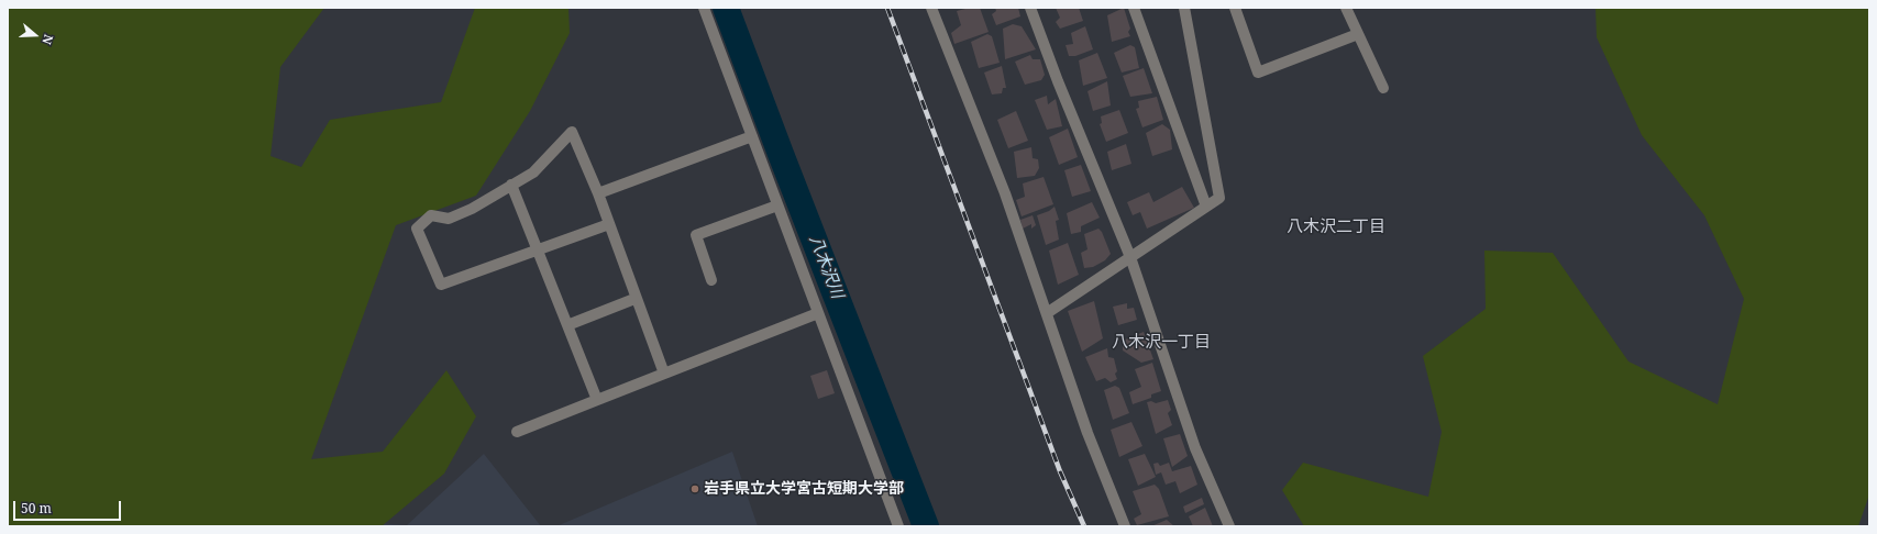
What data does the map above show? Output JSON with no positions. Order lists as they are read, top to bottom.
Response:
{
  "districts": ["八木沢二丁目", "八木沢一丁目"],
  "water": ["八木沢川"],
  "places": ["岩手県立大学宮古短期大学部"],
  "scale_bar": "50 m",
  "north": "right"
}
